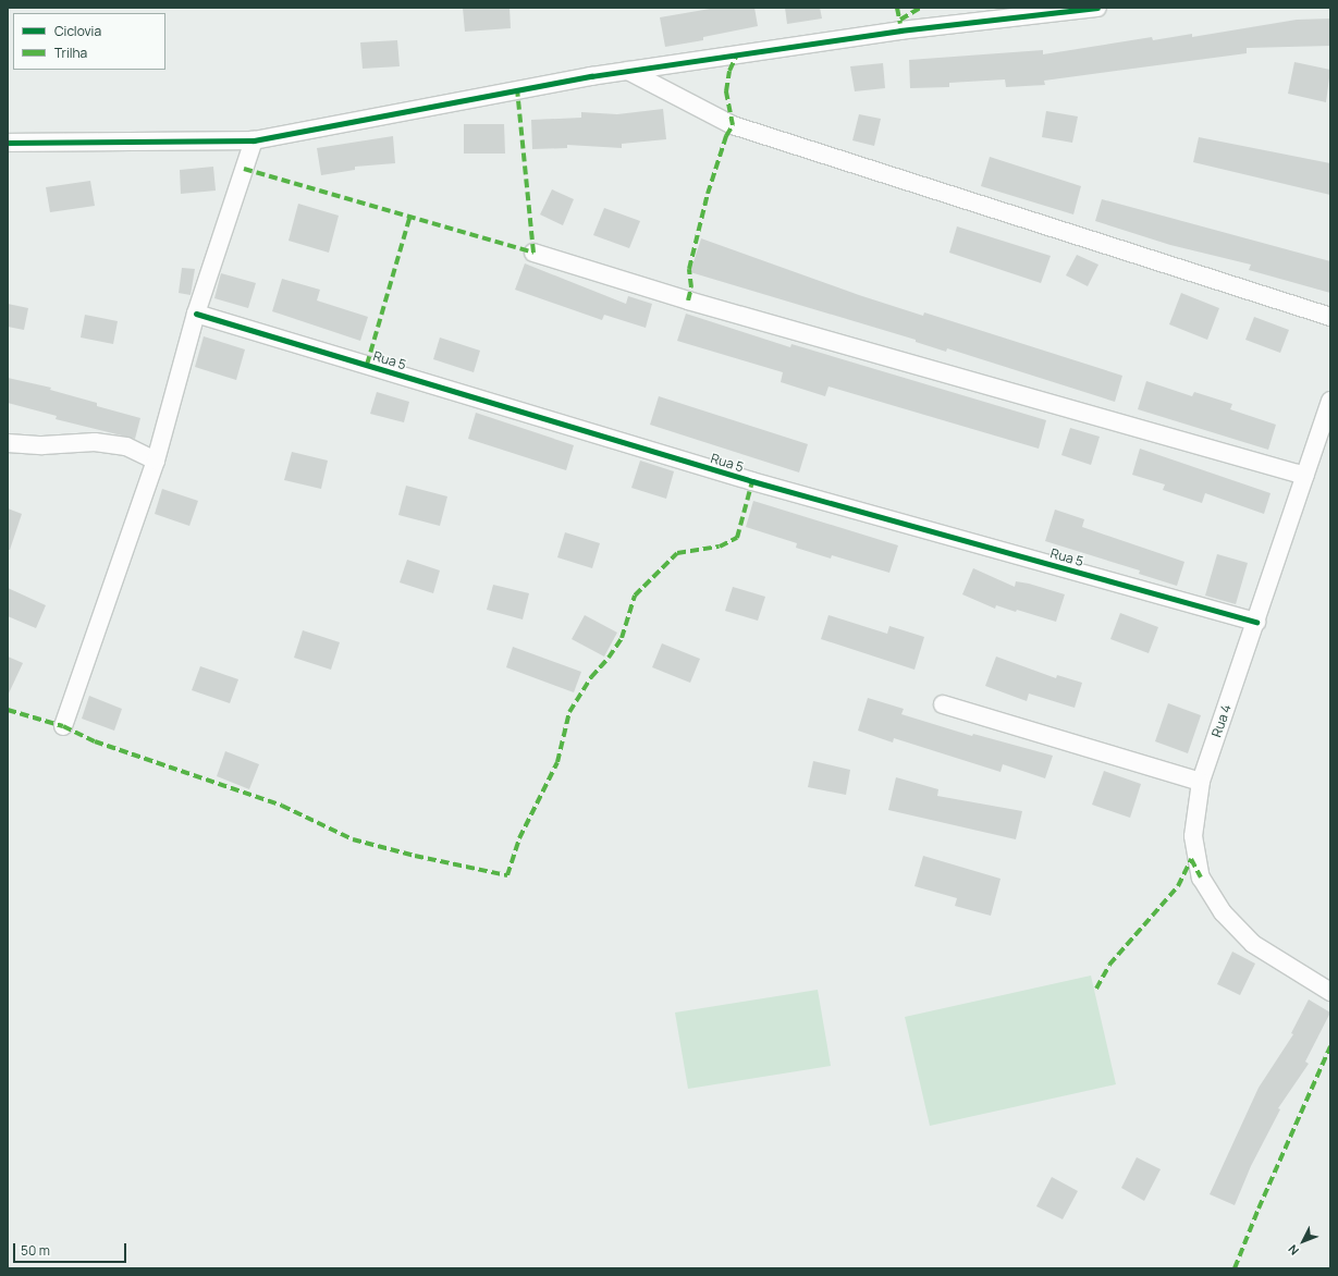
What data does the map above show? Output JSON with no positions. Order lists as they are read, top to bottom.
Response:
{
  "streets": {
    "street": ["Rua 5", "Rua 4"]
  },
  "crossings": [
    ["Rua 5", "Rua 4"]
  ],
  "legend": ["Ciclovia", "Trilha"],
  "scale_bar": "50 m",
  "north": "bottom left"
}
